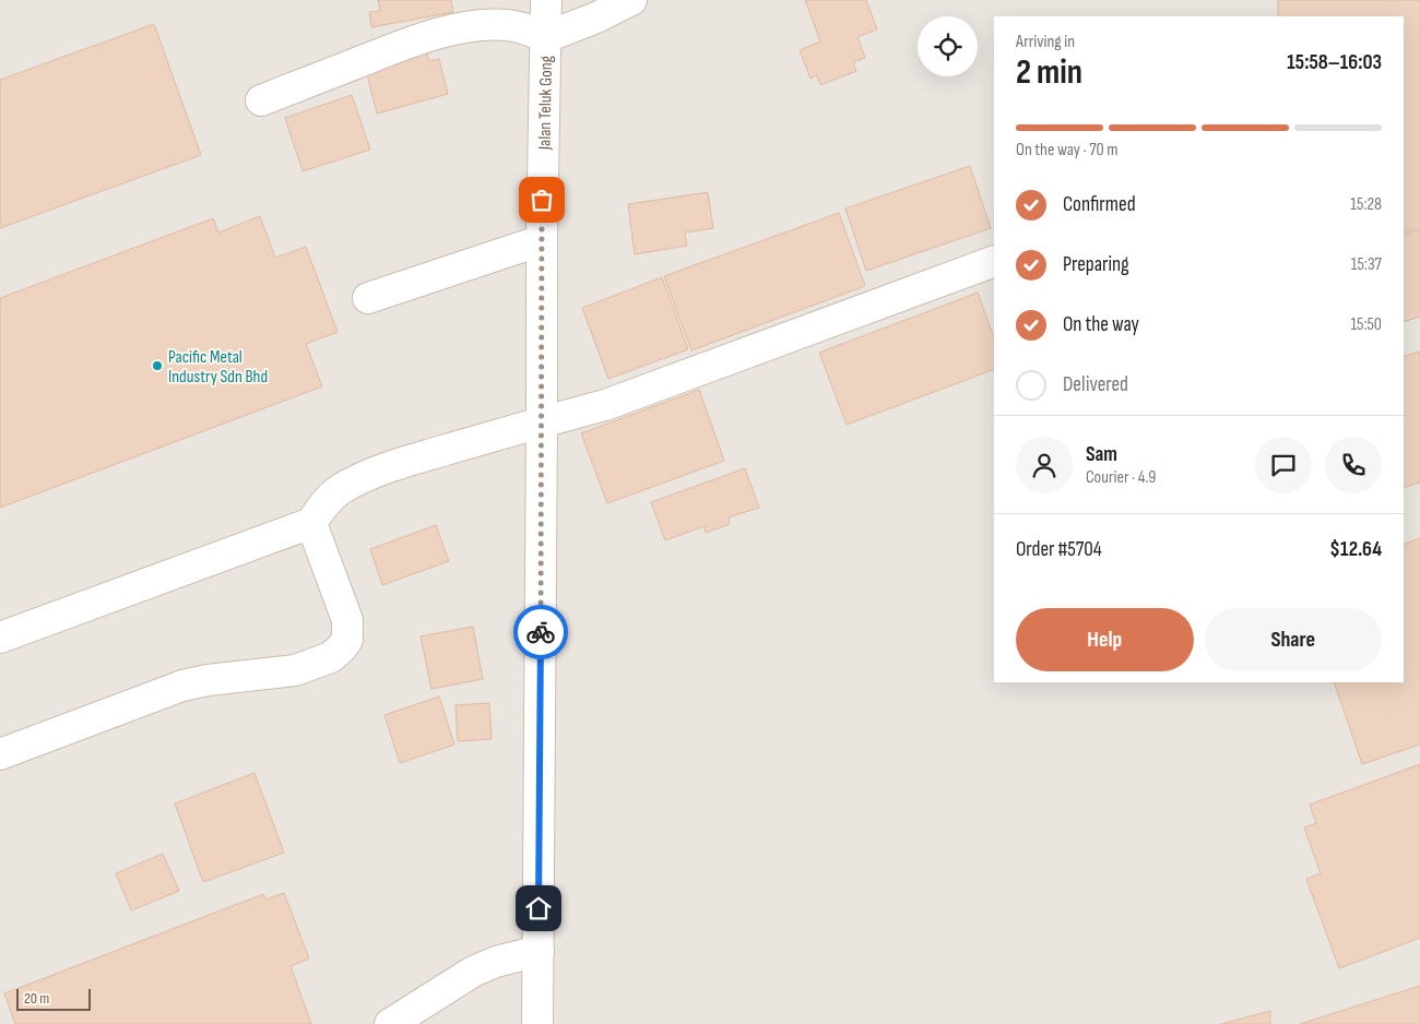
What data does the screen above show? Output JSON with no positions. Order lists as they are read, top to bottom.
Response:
{
  "streets": {
    "street": ["Jalan Teluk Gong"]
  },
  "places": ["Pacific Metal Industry Sdn Bhd"],
  "scale_bar": "20 m",
  "page": {
    "heading": ["2 min", "Arriving in", "15:58–16:03"],
    "panel": [
      "Sam",
      "Courier · 4.9",
      "Order #5704",
      "$12.64"
    ],
    "bar": "On the way · 70 m",
    "list": [
      ["Confirmed", "15:28"],
      ["Preparing", "15:37"],
      ["On the way", "15:50"],
      "Delivered"
    ],
    "buttons": ["Help", "Share"],
    "scale": "20 m"
  }
}
